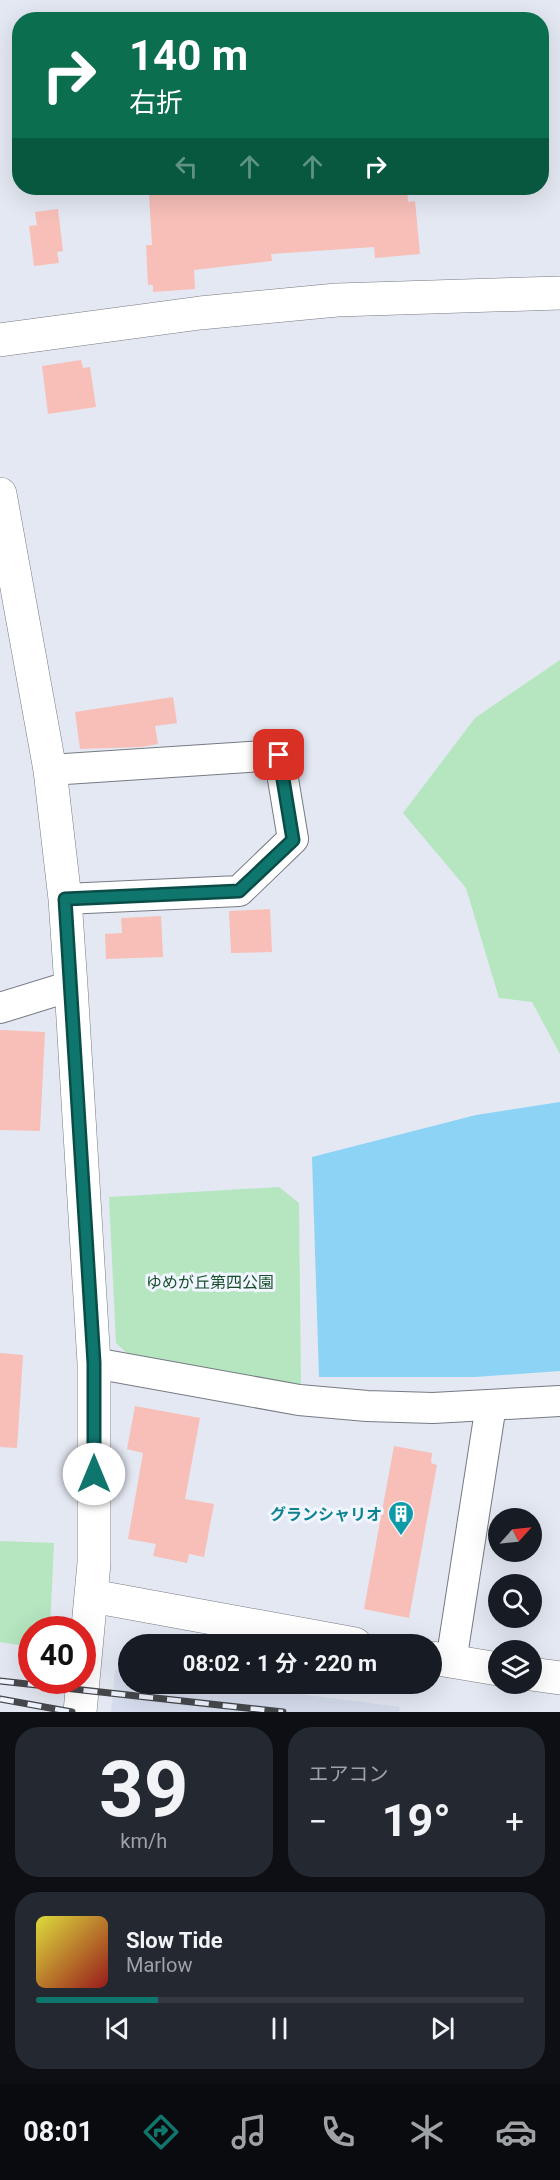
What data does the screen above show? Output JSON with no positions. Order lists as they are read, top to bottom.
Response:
{
  "parks": ["ゆめが丘第四公園"],
  "places": {
    "building": ["グランシャリオ"]
  },
  "north": "top right",
  "page": {
    "turn": ["140 m", "右折"],
    "limit": "40",
    "trip": "08:02 · 1 分 · 220 m",
    "tile": [
      ["39", "km/h"],
      "エアコン"
    ],
    "heat": ["−", "19°", "+"],
    "song": ["Slow Tide", "Marlow"],
    "tabs": "08:01"
  }
}
